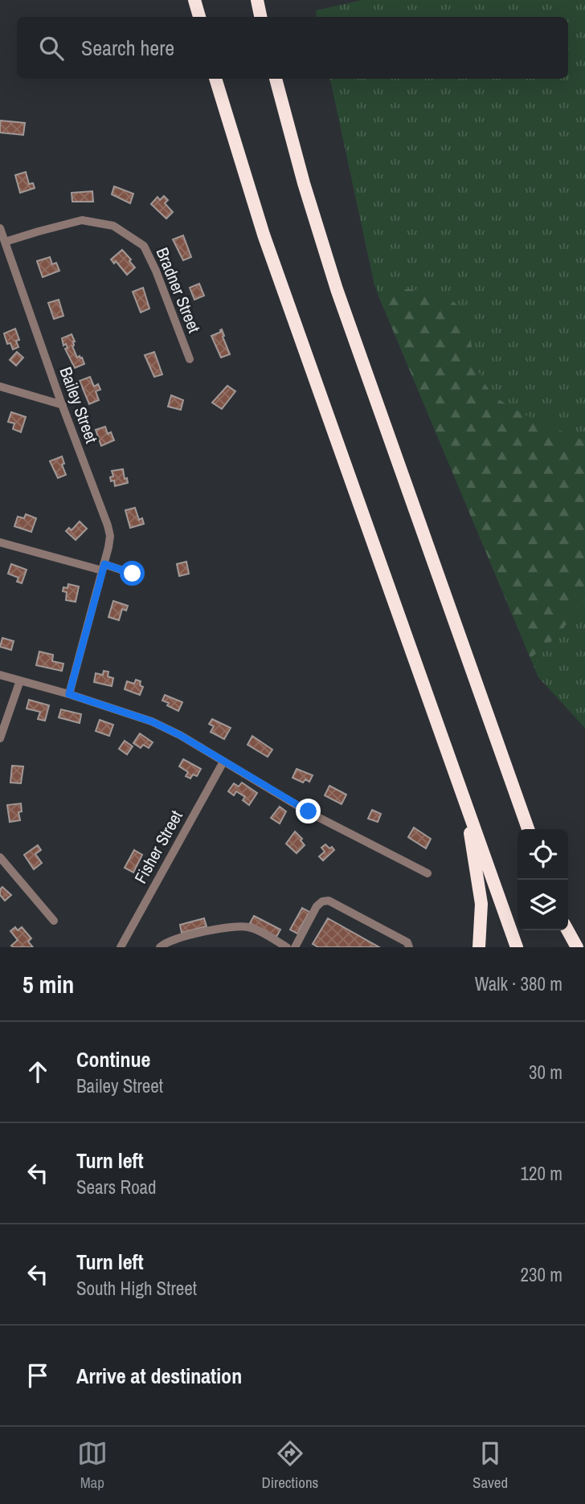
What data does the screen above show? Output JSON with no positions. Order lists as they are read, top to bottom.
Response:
{
  "streets": {
    "street": ["Bradner Street", "Bailey Street", "Fisher Street"]
  },
  "crossings": [
    ["Bradner Street", "Bailey Street"]
  ],
  "page": {
    "search": "Search here",
    "heading": ["5 min", "Walk · 380 m"],
    "list": [
      ["Continue", "Bailey Street", "30 m"],
      ["Turn left", "Sears Road", "120 m"],
      ["Turn left", "South High Street", "230 m"],
      "Arrive at destination"
    ],
    "nav": ["Map", "Directions", "Saved"]
  }
}
